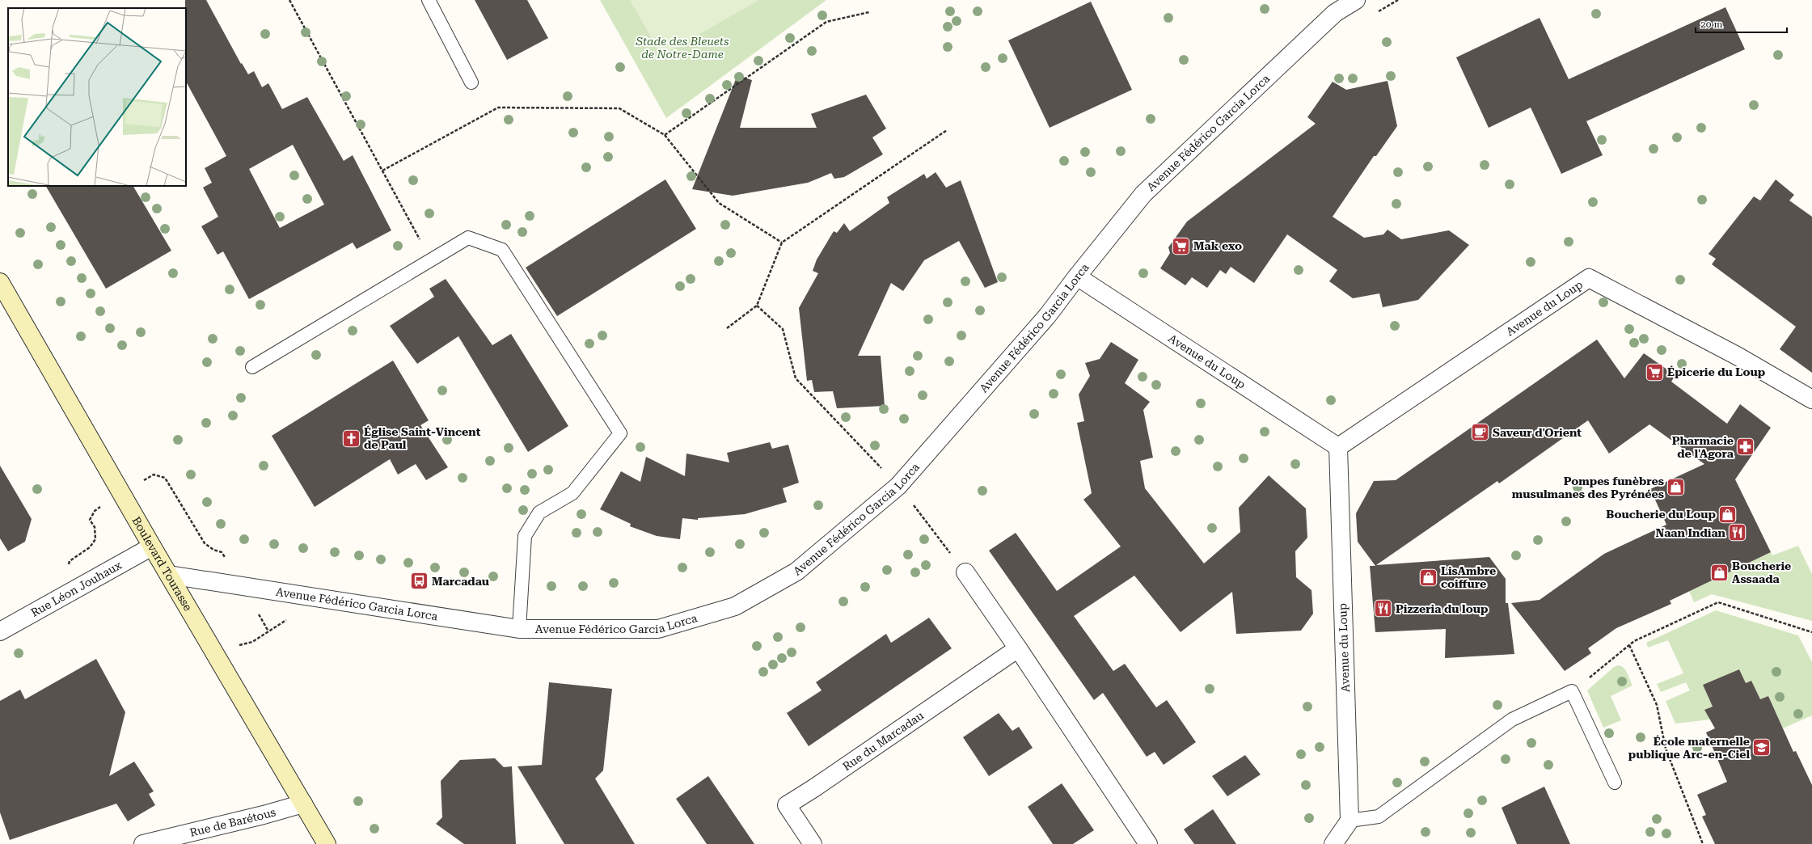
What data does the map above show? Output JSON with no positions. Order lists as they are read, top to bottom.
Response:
{
  "streets": {
    "main road": ["Boulevard Tourasse"],
    "street": [
      "Avenue Fédérico Garcia Lorca",
      "Avenue du Loup",
      "Rue Léon Jouhaux",
      "Rue du Marcadau",
      "Rue de Barétous"
    ]
  },
  "crossings": [
    ["Avenue Fédérico Garcia Lorca", "Avenue du Loup"],
    ["Avenue Fédérico Garcia Lorca", "Boulevard Tourasse"],
    ["Boulevard Tourasse", "Rue Léon Jouhaux"],
    ["Boulevard Tourasse", "Rue de Barétous"]
  ],
  "parks": ["Stade des Bleuets de Notre-Dame"],
  "places": {
    "supermarket": ["Mak exo", "Épicerie du Loup"],
    "cafe": ["Saveur d'Orient"],
    "church": ["Église Saint-Vincent de Paul"],
    "pharmacy": ["Pharmacie de l'Agora"],
    "shop": [
      "Pompes funèbres musulmanes des Pyrénées",
      "Boucherie du Loup",
      "Boucherie Assaada",
      "LisAmbre coiffure"
    ],
    "restaurant": ["Naan Indian", "Pizzeria du loup"],
    "bus stop": ["Marcadau"],
    "school or university": ["École maternelle publique Arc-en-Ciel"]
  },
  "scale_bar": "20 m"
}
